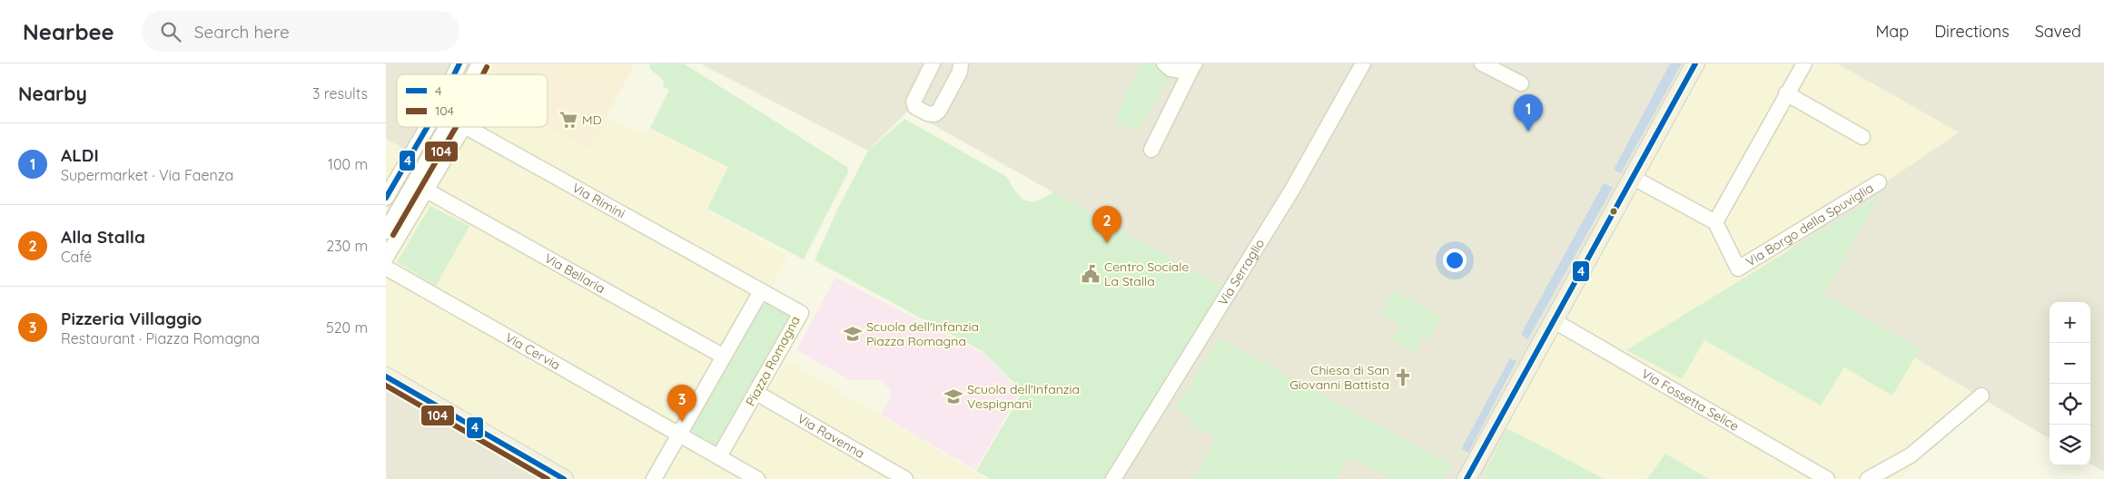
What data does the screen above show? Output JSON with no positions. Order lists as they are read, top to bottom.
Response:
{
  "streets": {
    "street": [
      "Via Rimini",
      "Via Borgo della Spuviglia",
      "Via Bellaria",
      "Via Serraglio",
      "Via Cervia",
      "Piazza Romagna",
      "Via Fossetta Selice",
      "Via Ravenna"
    ]
  },
  "crossings": [
    ["Via Rimini", "Piazza Romagna"],
    ["Piazza Romagna", "Via Ravenna"]
  ],
  "places": {
    "supermarket": ["MD"],
    "public building": ["Centro Sociale La Stalla"],
    "school or university": ["Scuola dell'Infanzia Piazza Romagna", "Scuola dell'Infanzia Vespignani"],
    "church": ["Chiesa di San Giovanni Battista"]
  },
  "lines": ["transit line 4", "transit line 104"],
  "legend": ["4", "104"],
  "page": {
    "header": "Nearbee",
    "search": "Search here",
    "nav": ["Map", "Directions", "Saved"],
    "heading": ["Nearby", "3 results"],
    "pins": ["1", "2", "3"],
    "list": [
      {
        "mark": "1",
        "name": "ALDI",
        "note": "Supermarket · Via Faenza",
        "value": "100 m"
      },
      {
        "mark": "2",
        "name": "Alla Stalla",
        "note": "Café",
        "value": "230 m"
      },
      {
        "mark": "3",
        "name": "Pizzeria Villaggio",
        "note": "Restaurant · Piazza Romagna",
        "value": "520 m"
      }
    ],
    "map_buttons": ["+", "−"]
  }
}
